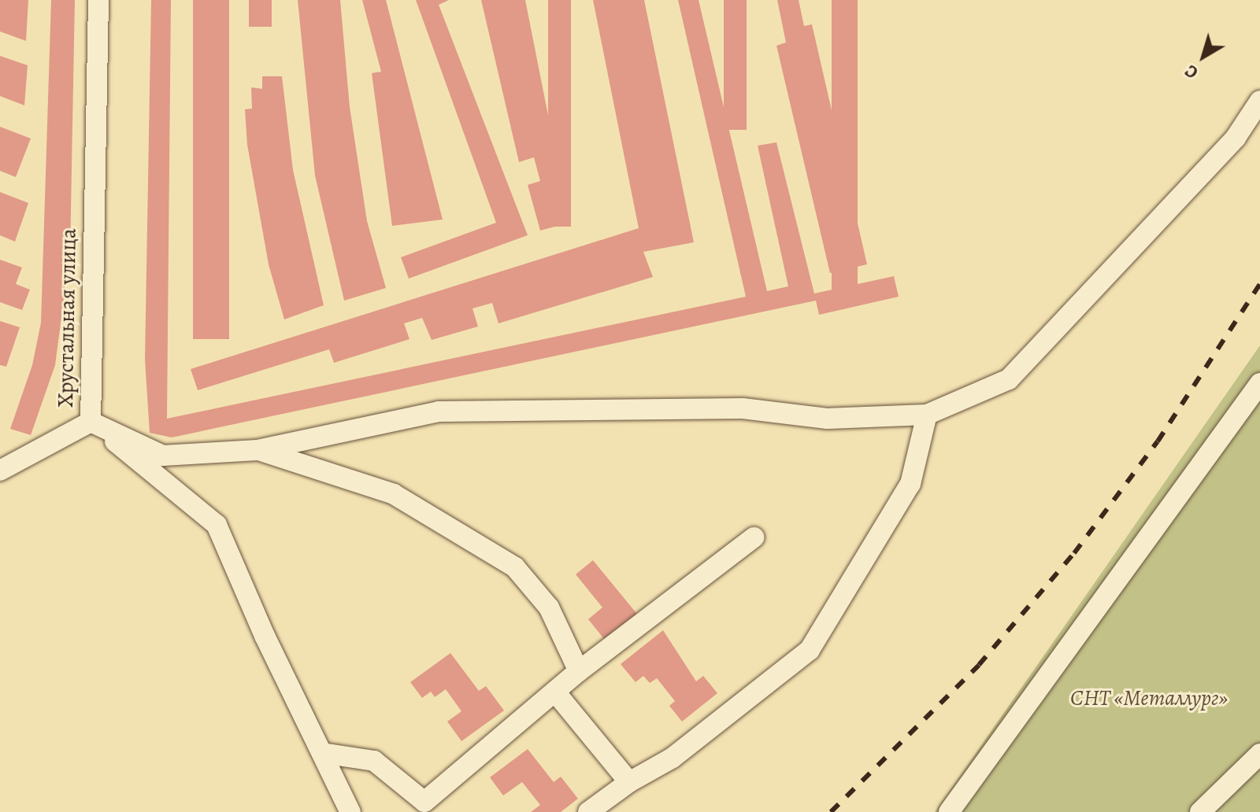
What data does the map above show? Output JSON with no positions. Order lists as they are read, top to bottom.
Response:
{
  "streets": {
    "street": ["Хрустальная улица"]
  },
  "parks": ["СНТ «Металлург»"],
  "north": "bottom left"
}
